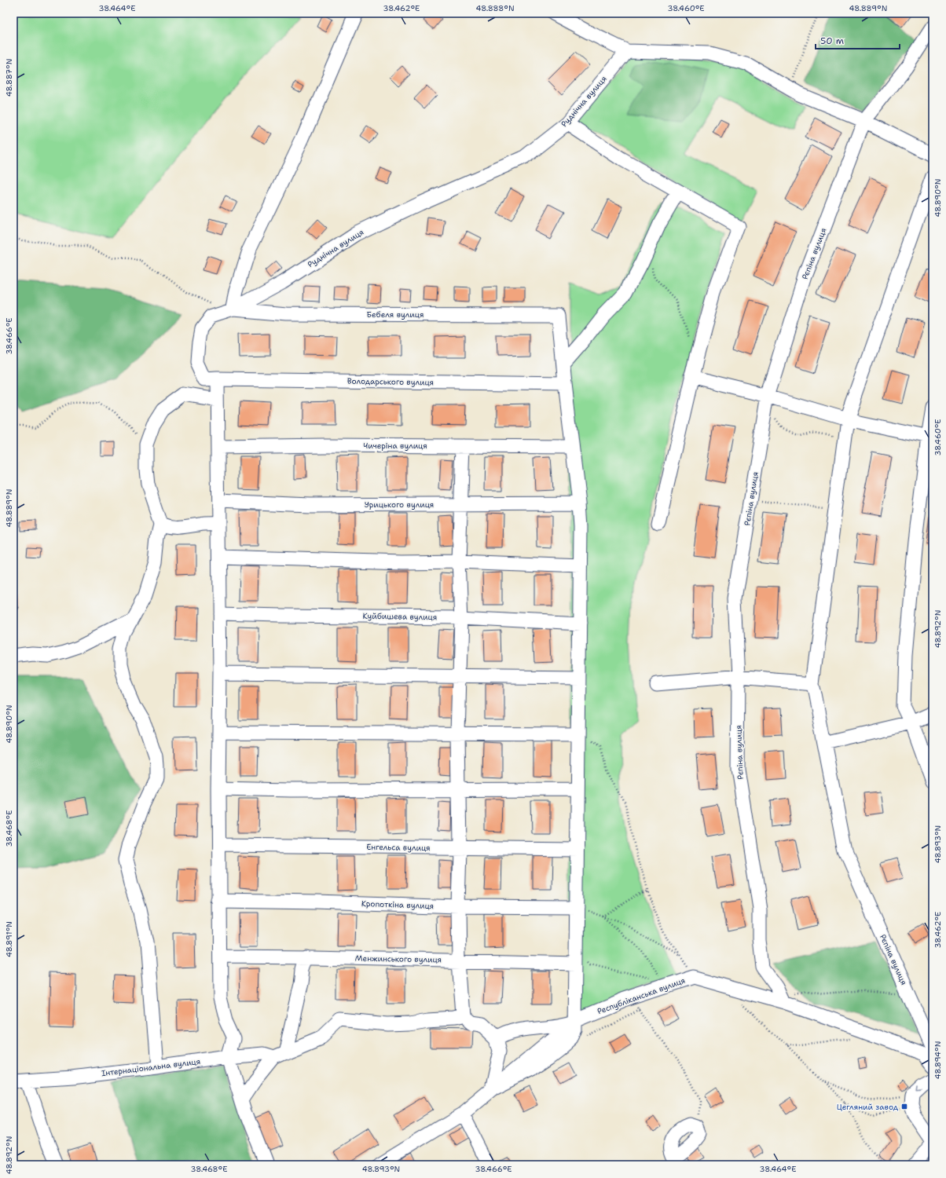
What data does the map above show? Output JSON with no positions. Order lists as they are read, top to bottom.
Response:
{
  "streets": {
    "street": [
      "Руднічна вулиця",
      "Рєпіна вулиця",
      "Бебеля вулиця",
      "Володарського вулиця",
      "Чичеріна вулиця",
      "Урицького вулиця",
      "Куйбишева вулиця",
      "Енгельса вулиця",
      "Кропоткіна вулиця",
      "Менжинського вулиця",
      "Республіканська вулиця",
      "Інтернаціональна вулиця"
    ]
  },
  "crossings": [
    ["Руднічна вулиця", "Бебеля вулиця"],
    ["Руднічна вулиця", "Володарського вулиця"],
    ["Рєпіна вулиця", "Республіканська вулиця"],
    ["Бебеля вулиця", "Володарського вулиця"]
  ],
  "places": {
    "transit": ["Цегляний завод"]
  },
  "scale_bar": "50 m",
  "coordinates": [
    "38.464°E",
    "38.462°E",
    "48.888°N",
    "38.460°E",
    "48.889°N",
    "48.887°N",
    "48.890°N",
    "38.466°E",
    "48.892°N",
    "38.468°E",
    "48.893°N",
    "48.891°N",
    "48.894°N"
  ]
}
